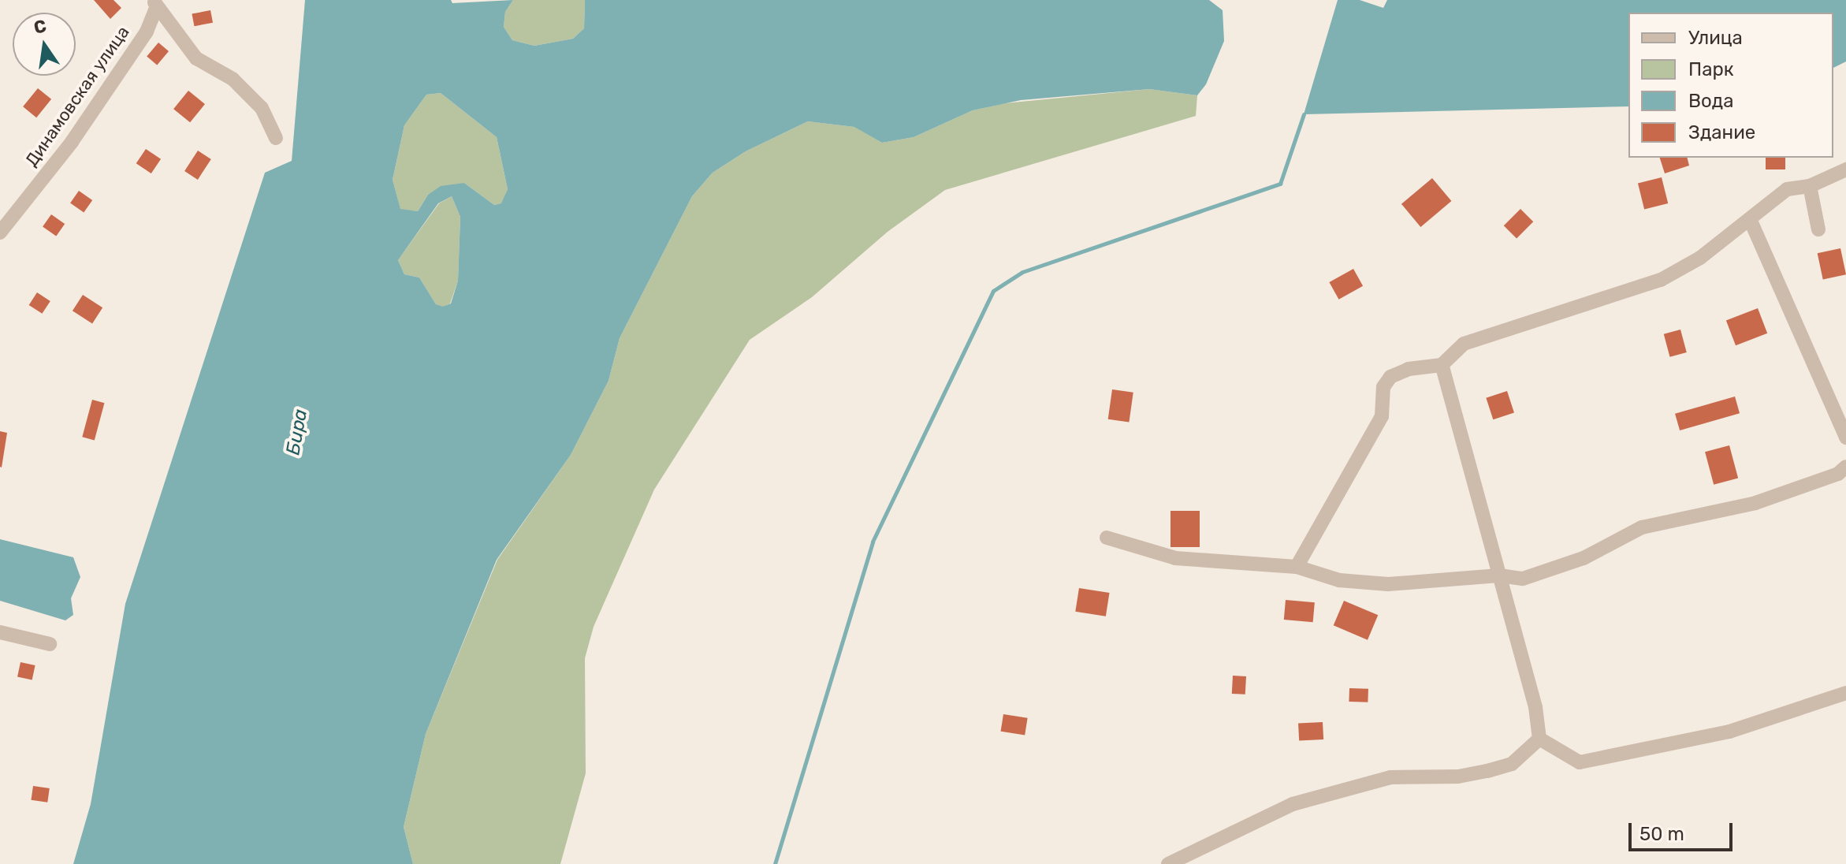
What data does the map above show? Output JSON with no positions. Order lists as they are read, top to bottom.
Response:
{
  "streets": {
    "street": ["Динамовская улица"]
  },
  "water": ["Бира"],
  "legend": [
    "Улица",
    "Парк",
    "Вода",
    "Здание"
  ],
  "scale_bar": "50 m",
  "north": "top"
}
